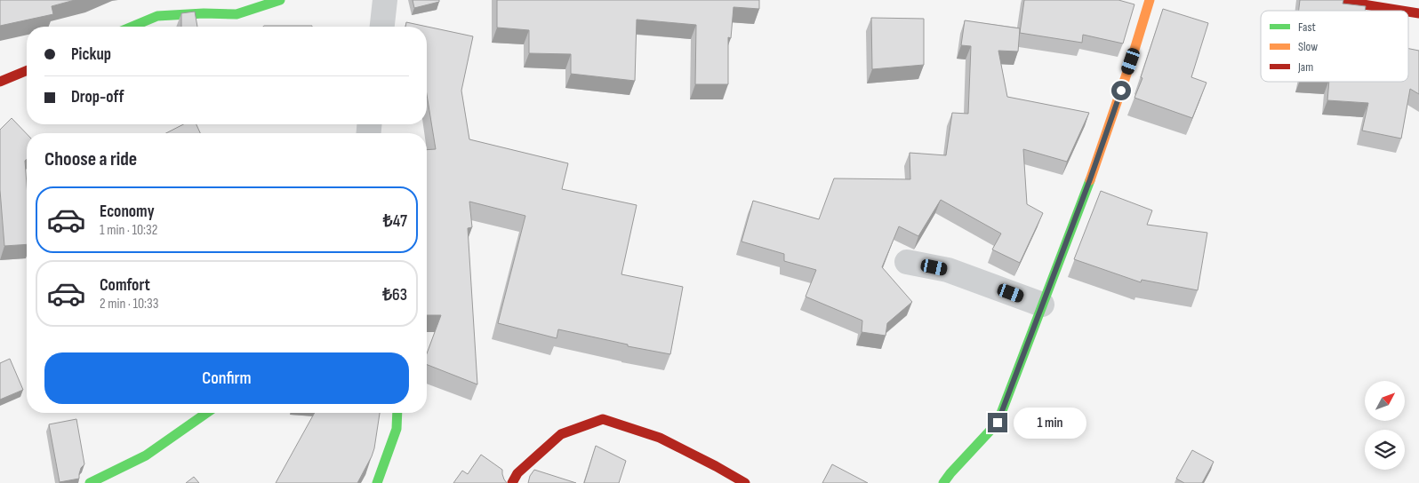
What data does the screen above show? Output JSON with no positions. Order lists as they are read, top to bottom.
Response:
{
  "legend": ["Fast", "Slow", "Jam"],
  "north": "top right",
  "page": {
    "banner": ["Pickup", "Drop-off"],
    "heading": "Choose a ride",
    "list": [
      {
        "name": "Economy",
        "note": "1 min · 10:32",
        "value": "₺47"
      },
      {
        "name": "Comfort",
        "note": "2 min · 10:33",
        "value": "₺63"
      }
    ],
    "buttons": "Confirm",
    "bubble": "1 min"
  }
}
